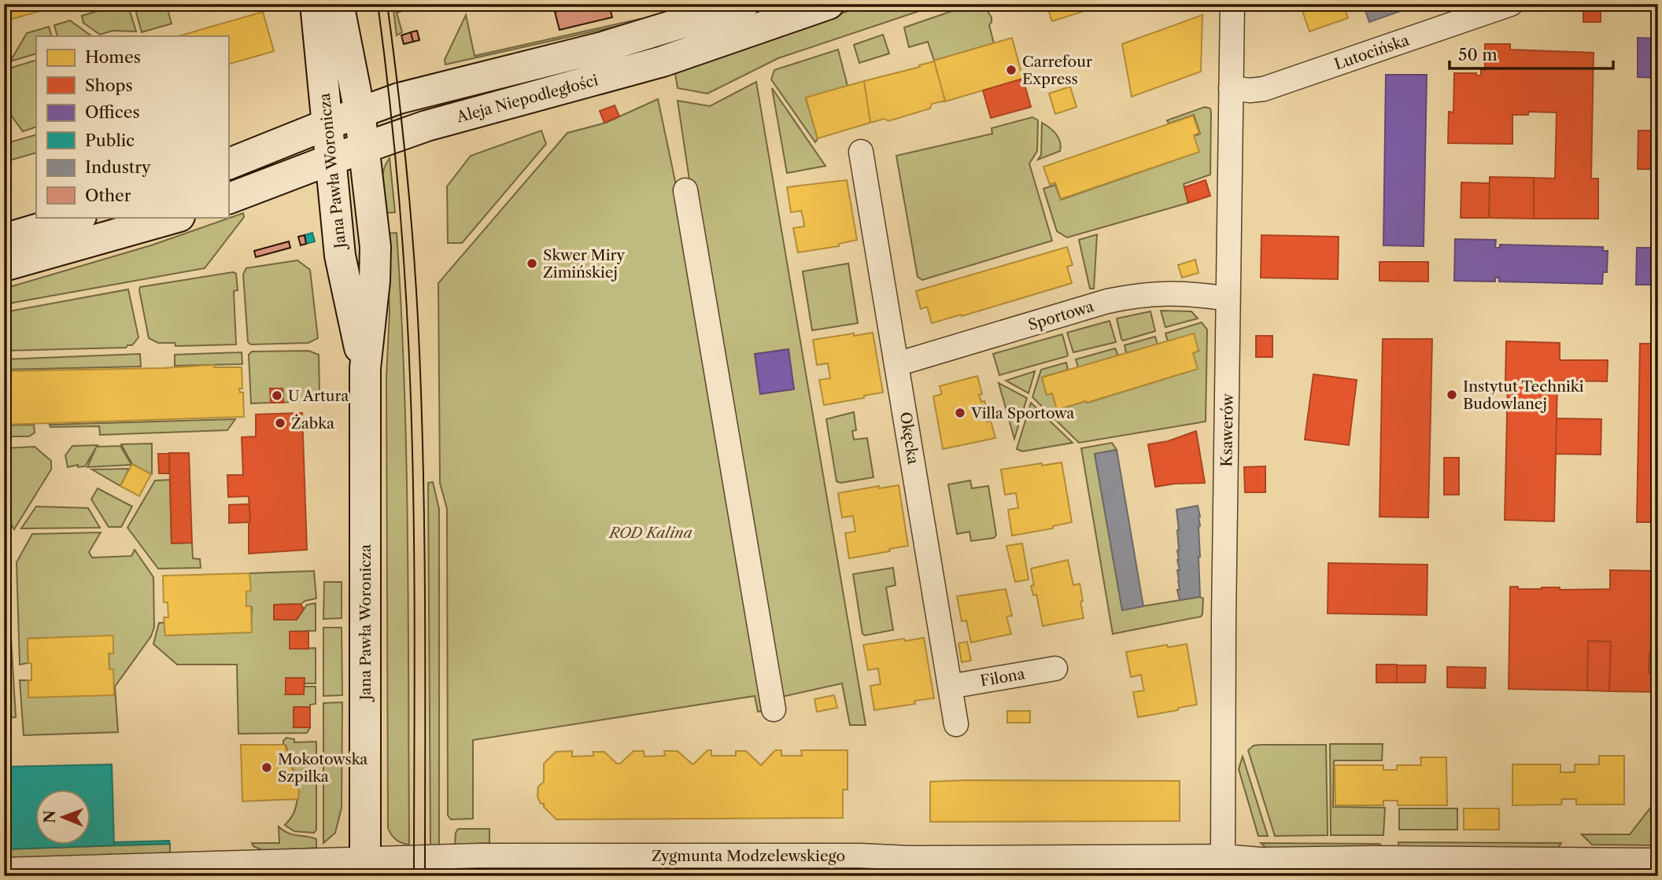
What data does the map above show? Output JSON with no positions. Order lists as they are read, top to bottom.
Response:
{
  "streets": {
    "main road": ["Aleja Niepodległości", "Jana Pawła Woronicza"],
    "street": [
      "Lutocińska",
      "Sportowa",
      "Ksawerów",
      "Okęcka",
      "Filona",
      "Zygmunta Modzelewskiego"
    ]
  },
  "crossings": [
    ["Lutocińska", "Ksawerów"],
    ["Aleja Niepodległości", "Jana Pawła Woronicza"],
    ["Jana Pawła Woronicza", "Zygmunta Modzelewskiego"],
    ["Sportowa", "Ksawerów"],
    ["Sportowa", "Okęcka"],
    ["Ksawerów", "Zygmunta Modzelewskiego"],
    ["Okęcka", "Filona"]
  ],
  "parks": ["ROD Kalina"],
  "places": [
    "Carrefour Express",
    "Skwer Miry Zimińskiej",
    "Instytut Techniki Budowlanej",
    "U Artura",
    "Villa Sportowa",
    "Żabka",
    "Mokotowska Szpilka"
  ],
  "legend": [
    "Homes",
    "Shops",
    "Offices",
    "Public",
    "Industry",
    "Other"
  ],
  "scale_bar": "50 m",
  "north": "left"
}
